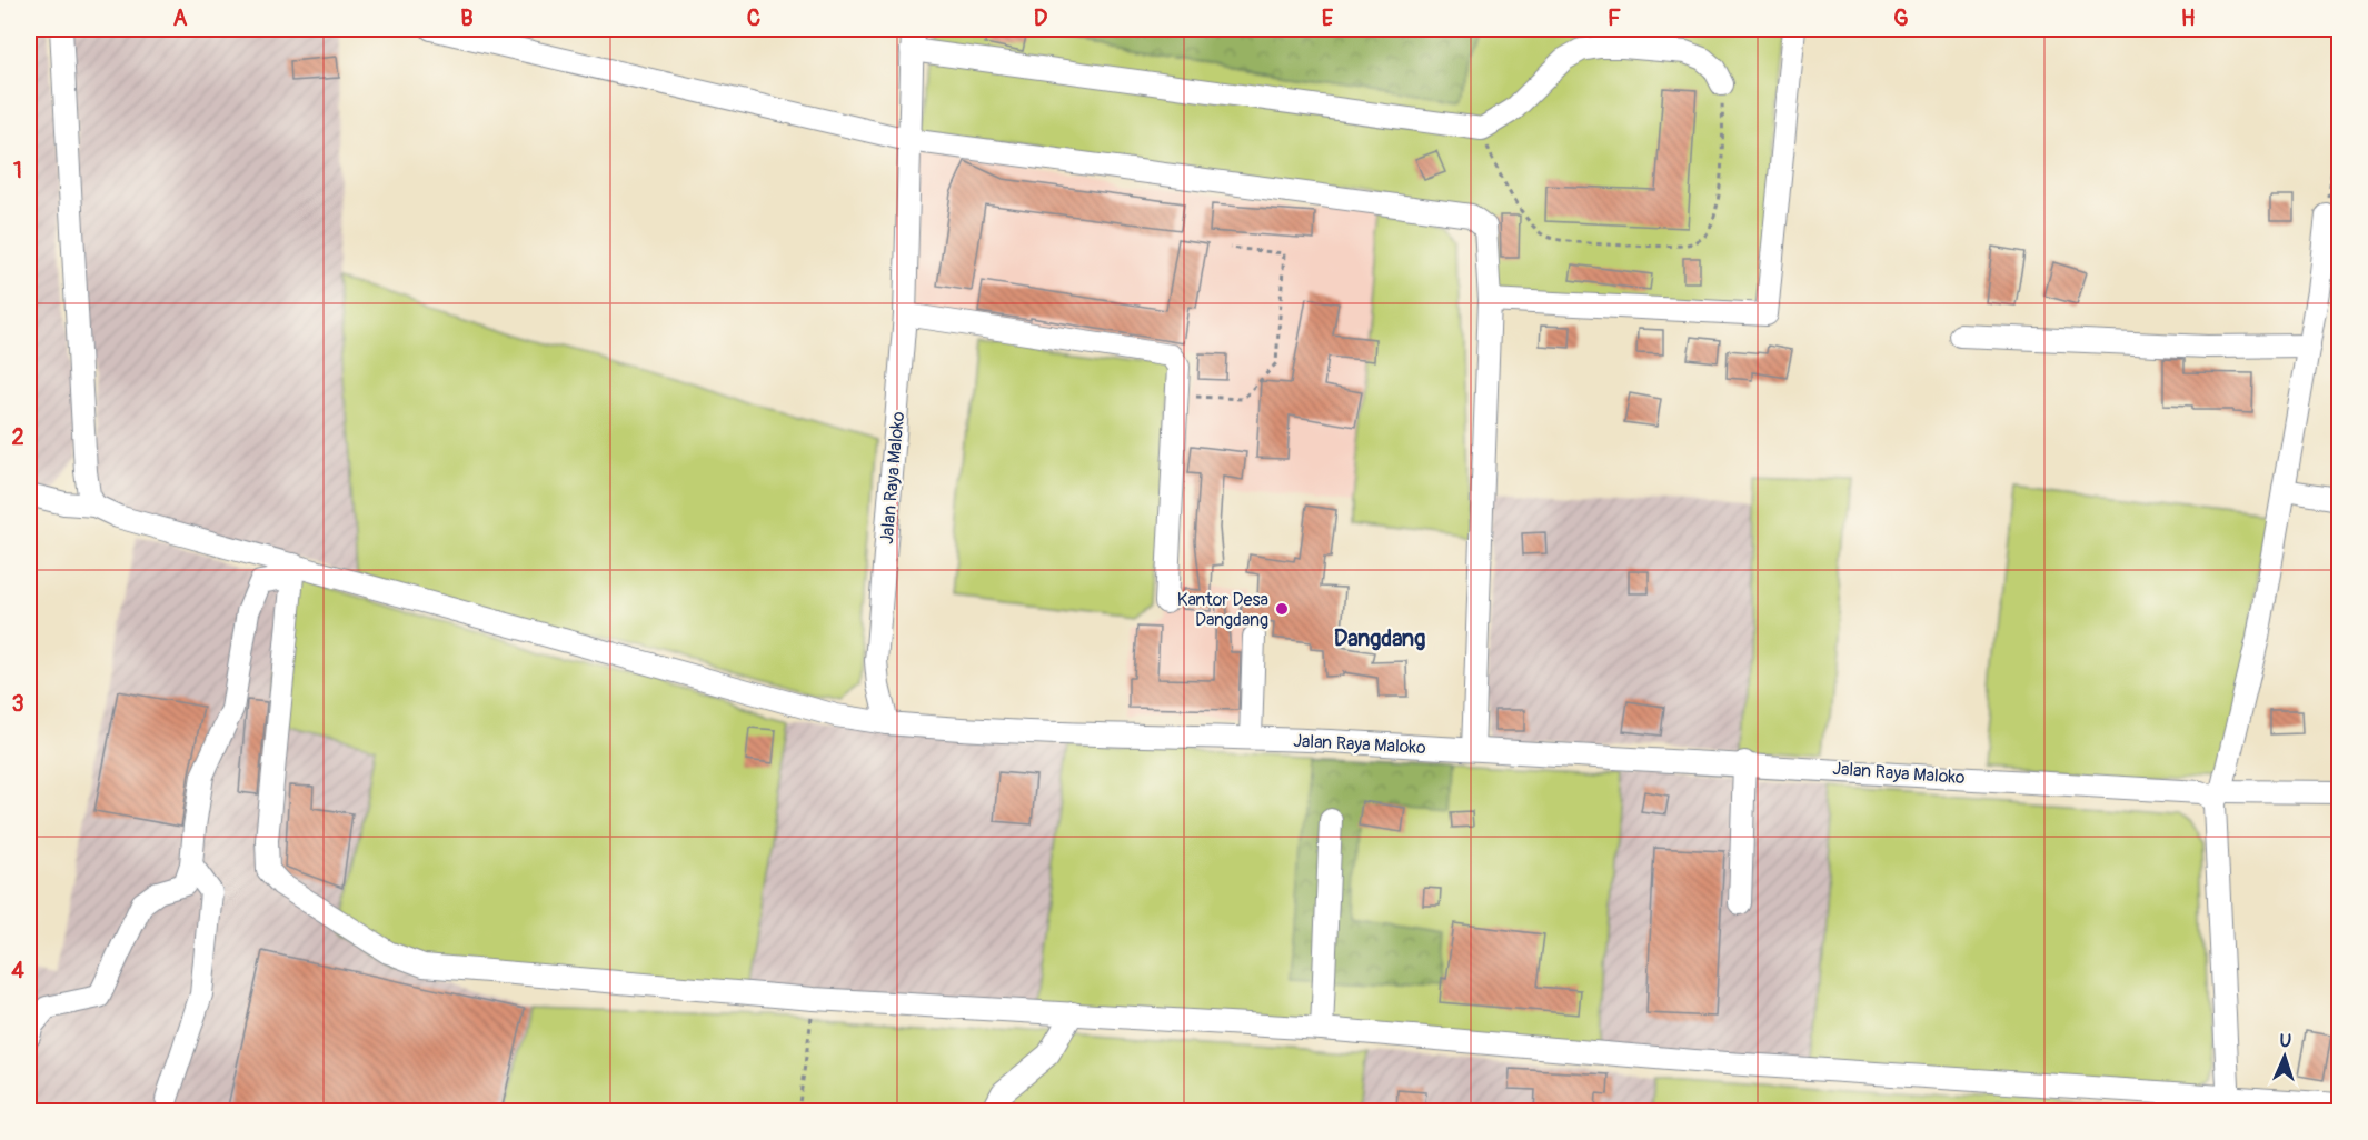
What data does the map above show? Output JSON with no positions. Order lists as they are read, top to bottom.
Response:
{
  "streets": {
    "street": ["Jalan Raya Maloko"]
  },
  "districts": ["Dangdang"],
  "places": ["Kantor Desa Dangdang"],
  "north": "top",
  "grid": {
    "columns": [
      "A",
      "B",
      "C",
      "D",
      "E",
      "F",
      "G",
      "H"
    ],
    "rows": [
      "1",
      "2",
      "3",
      "4"
    ]
  }
}
